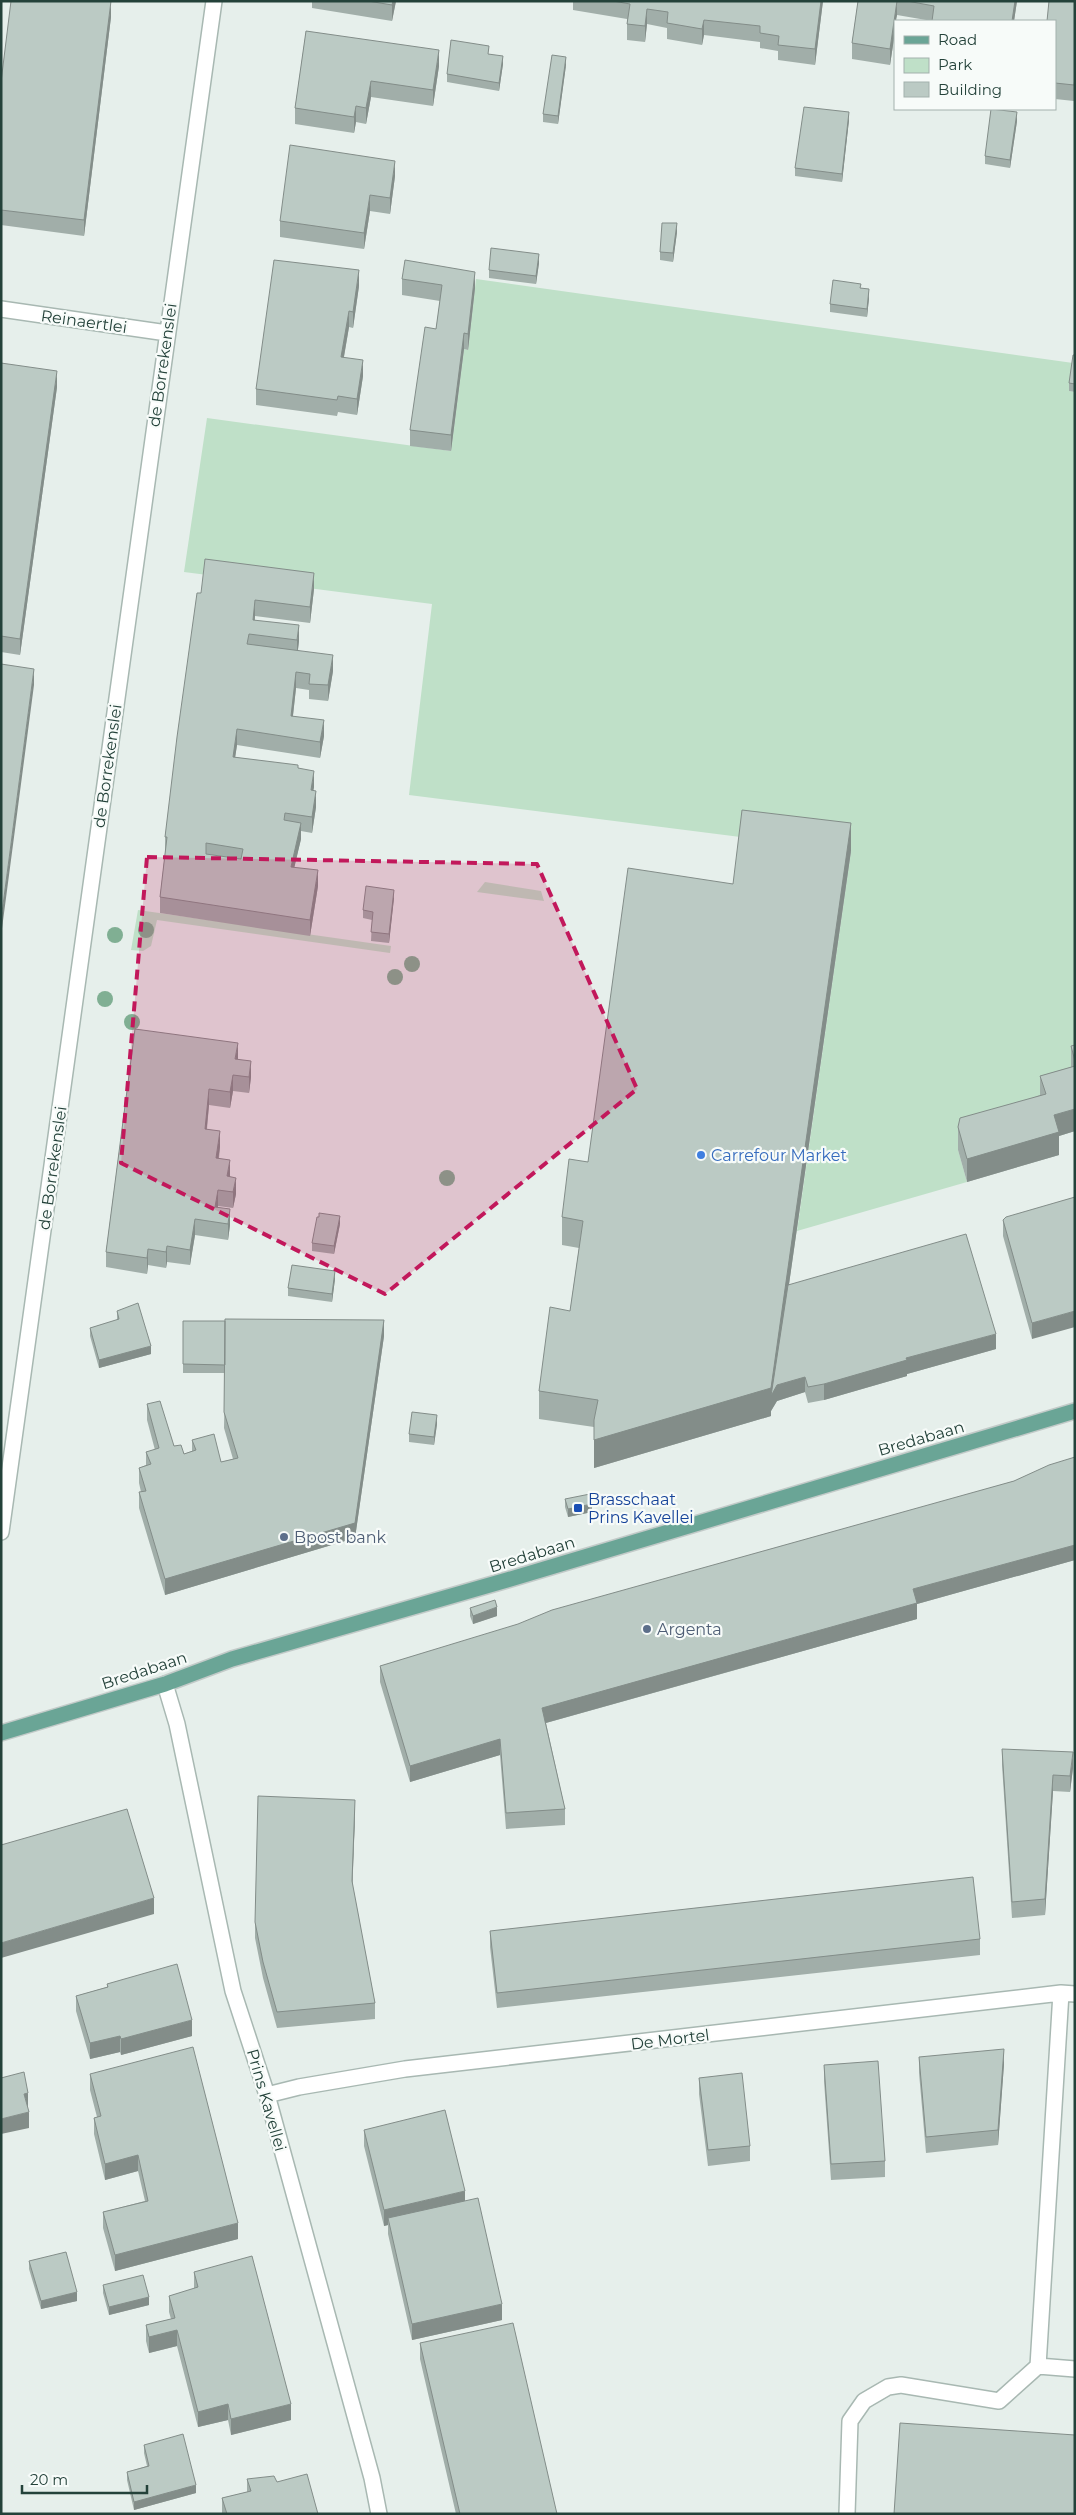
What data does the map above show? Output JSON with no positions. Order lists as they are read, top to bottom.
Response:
{
  "streets": {
    "main road": ["Bredabaan"],
    "street": [
      "Reinaertlei",
      "de Borrekenslei",
      "De Mortel",
      "Prins Kavellei"
    ]
  },
  "crossings": [
    ["Reinaertlei", "de Borrekenslei"],
    ["Bredabaan", "Prins Kavellei"],
    ["De Mortel", "Prins Kavellei"]
  ],
  "places": {
    "other": ["Carrefour Market", "Bpost bank", "Argenta"],
    "transit": ["Brasschaat Prins Kavellei"]
  },
  "legend": ["Road", "Park", "Building"],
  "scale_bar": "20 m"
}
